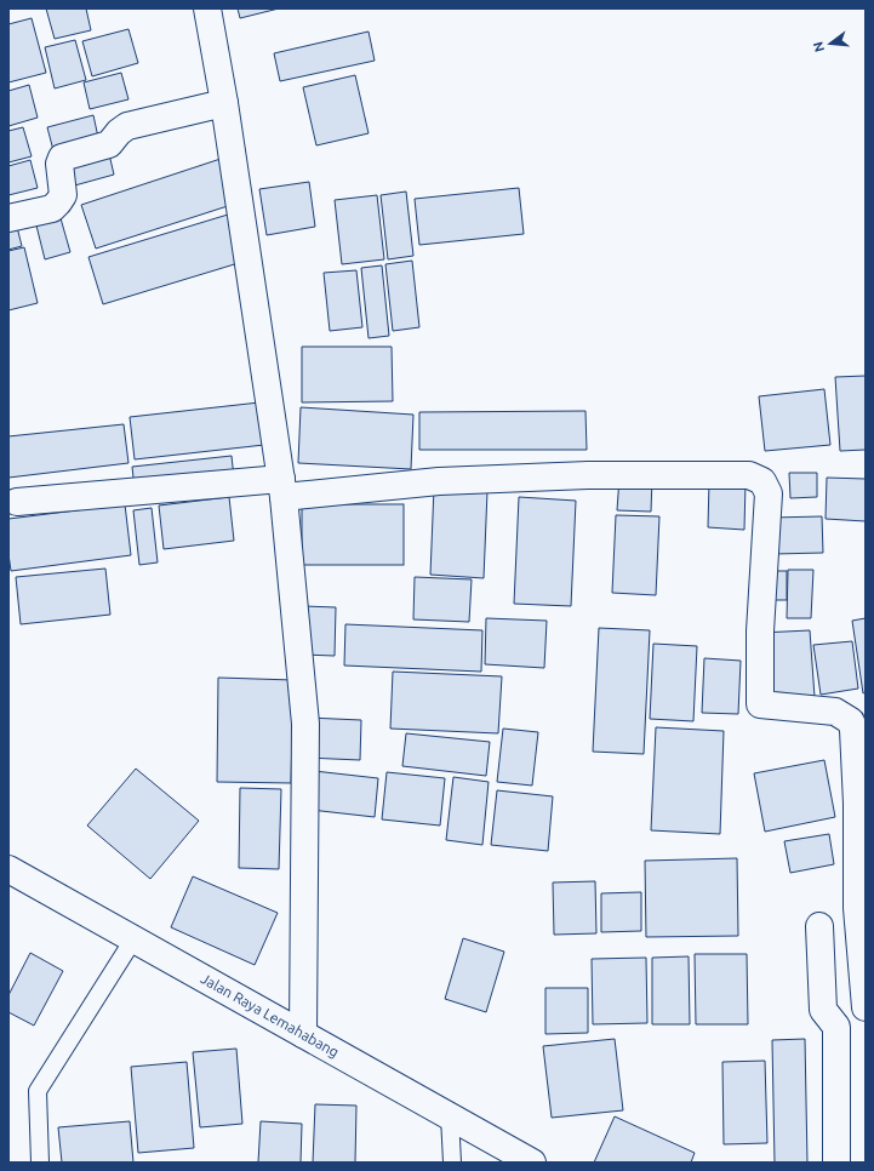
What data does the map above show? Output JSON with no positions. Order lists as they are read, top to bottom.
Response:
{
  "streets": {
    "street": ["Jalan Raya Lemahabang"]
  },
  "north": "left"
}
